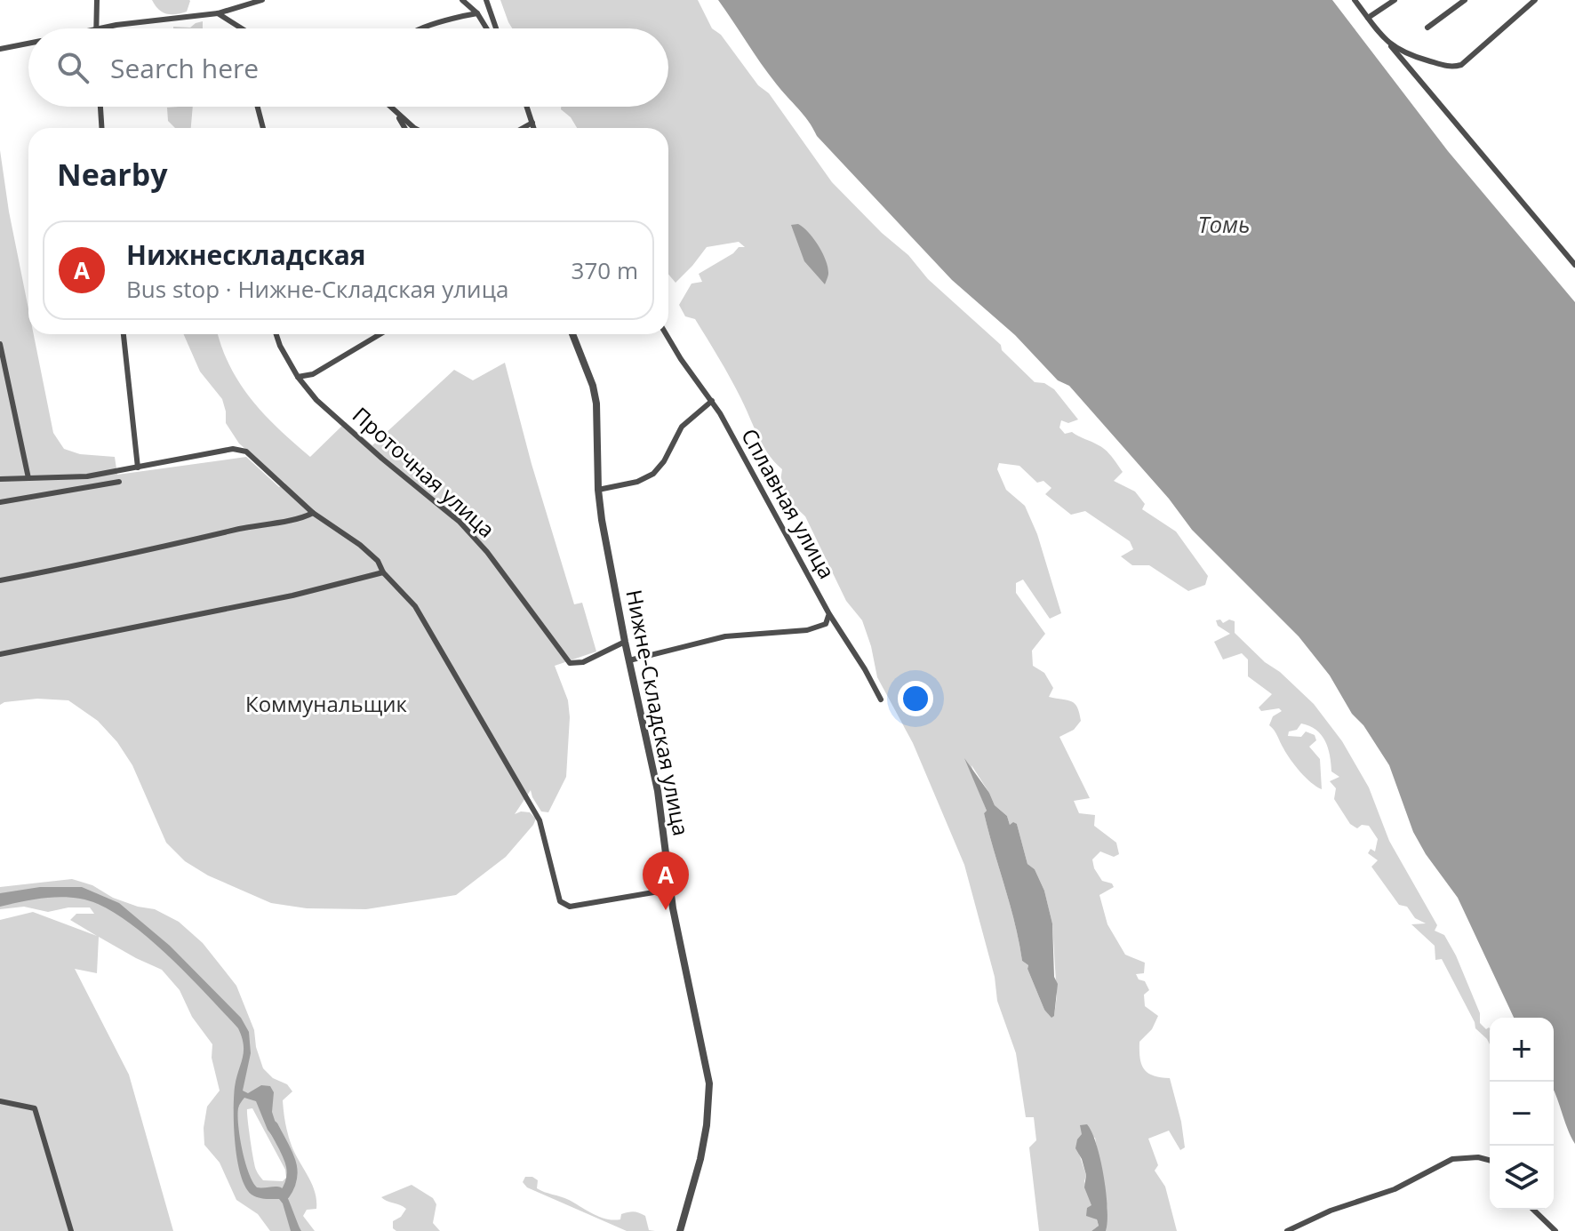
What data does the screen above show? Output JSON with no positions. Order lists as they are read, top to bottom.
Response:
{
  "streets": {
    "street": ["Проточная улица", "Сплавная улица", "Нижне-Складская улица"]
  },
  "crossings": [
    ["Проточная улица", "Нижне-Складская улица"]
  ],
  "water": ["Томь"],
  "parks": ["Коммунальщик"],
  "page": {
    "search": "Search here",
    "heading": "Nearby",
    "list": [
      {
        "mark": "A",
        "name": "Нижнескладская",
        "note": "Bus stop · Нижне-Складская улица",
        "value": "370 m"
      }
    ],
    "pins": "A",
    "map_buttons": ["+", "−"]
  }
}
